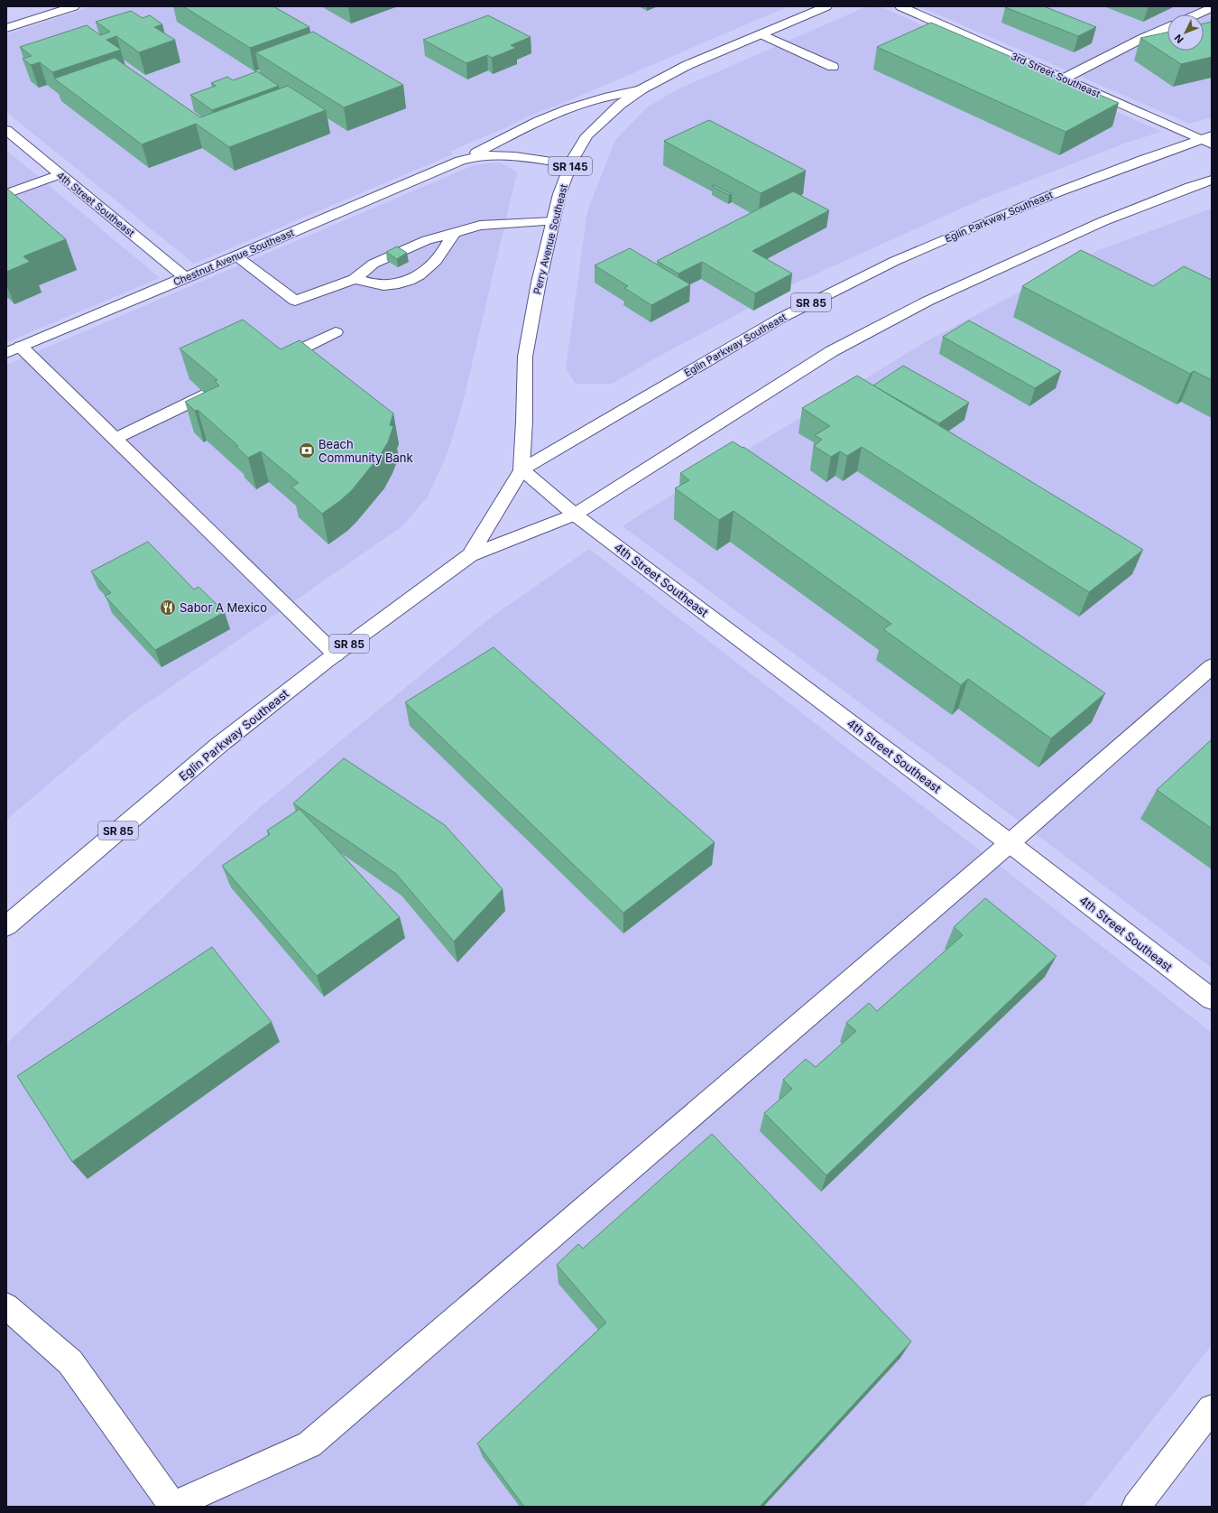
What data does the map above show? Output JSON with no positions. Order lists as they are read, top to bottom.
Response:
{
  "streets": {
    "main road": [
      "3rd Street Southeast",
      "SR 145",
      "4th Street Southeast",
      "Eglin Parkway Southeast",
      "Perry Avenue Southeast",
      "Chestnut Avenue Southeast",
      "SR 85"
    ]
  },
  "crossings": [
    ["3rd Street Southeast", "Eglin Parkway Southeast"],
    ["4th Street Southeast", "Eglin Parkway Southeast"],
    ["4th Street Southeast", "Perry Avenue Southeast"],
    ["4th Street Southeast", "Chestnut Avenue Southeast"],
    ["Eglin Parkway Southeast", "Perry Avenue Southeast"],
    ["Perry Avenue Southeast", "Chestnut Avenue Southeast"]
  ],
  "places": {
    "bank": ["Beach Community Bank"],
    "restaurant": ["Sabor A Mexico"]
  },
  "north": "bottom left"
}
